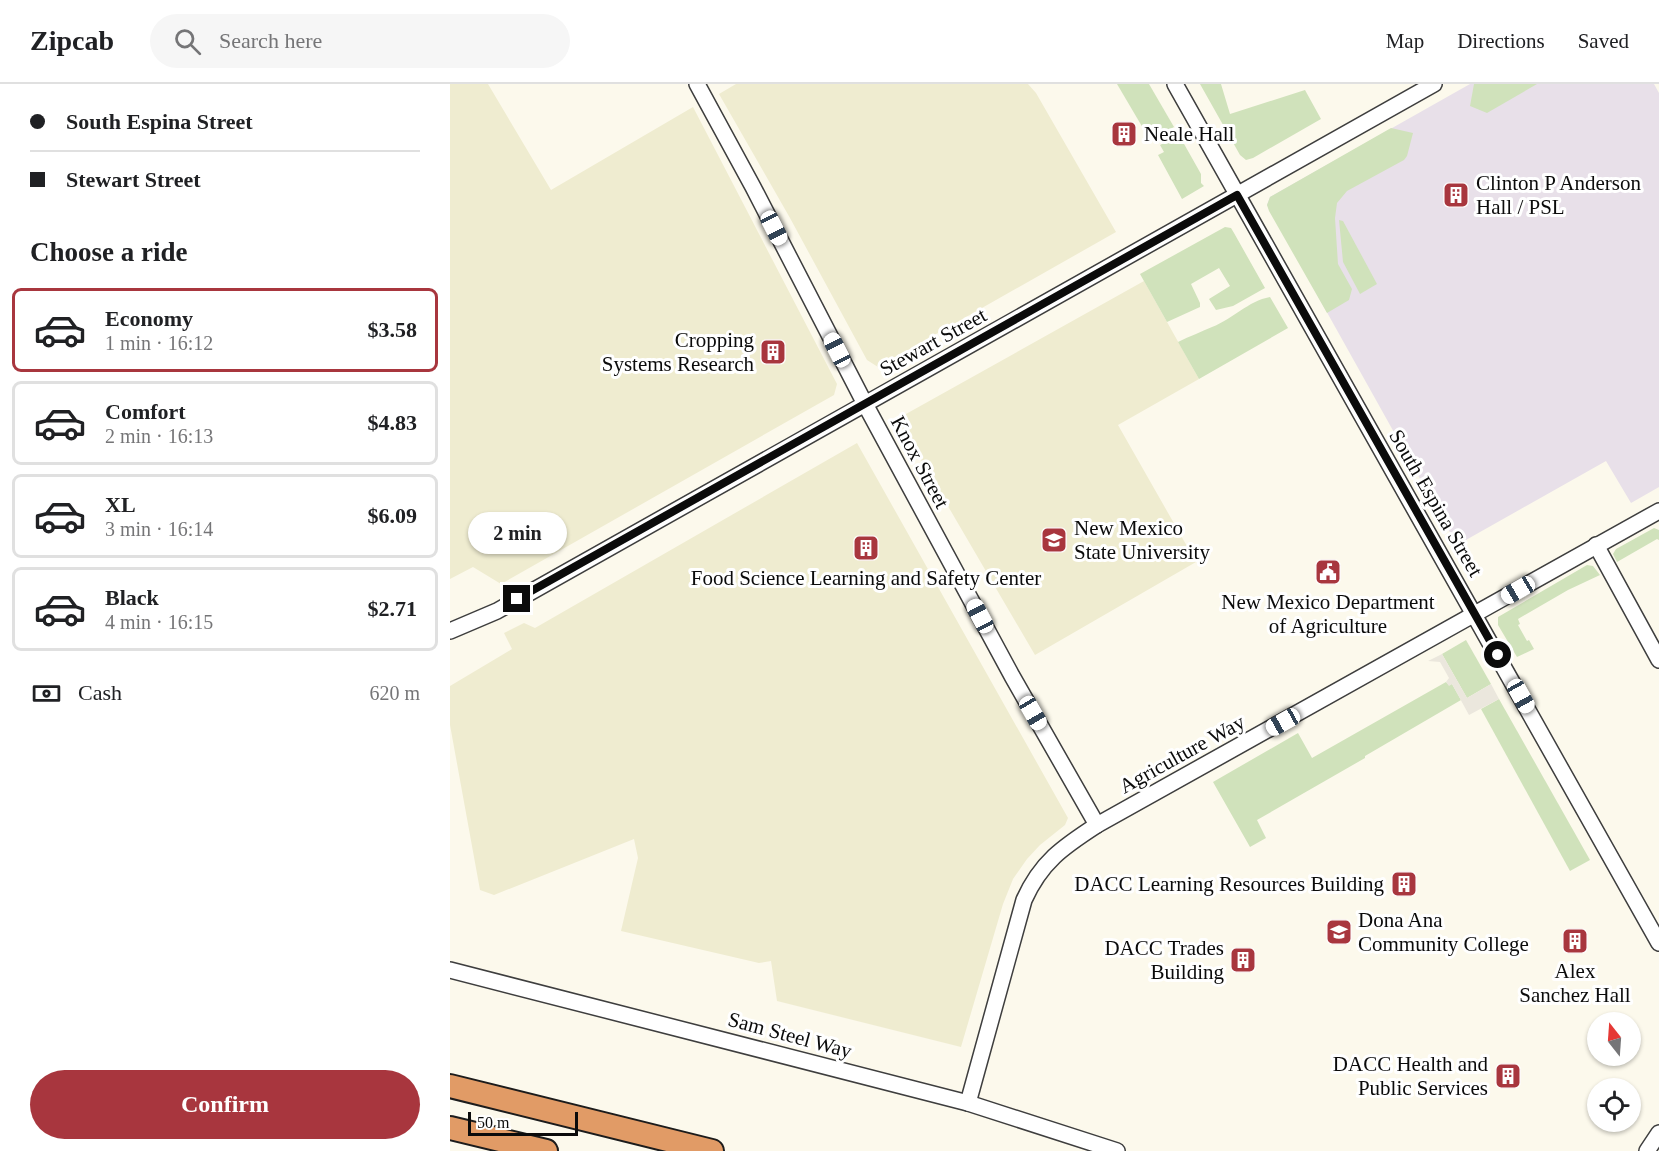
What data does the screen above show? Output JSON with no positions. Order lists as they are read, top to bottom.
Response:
{
  "streets": {
    "street": [
      "Stewart Street",
      "Knox Street",
      "South Espina Street",
      "Agriculture Way",
      "Sam Steel Way"
    ]
  },
  "crossings": [
    ["Stewart Street", "Knox Street"],
    ["Stewart Street", "South Espina Street"],
    ["Knox Street", "Agriculture Way"],
    ["South Espina Street", "Agriculture Way"],
    ["Agriculture Way", "Sam Steel Way"]
  ],
  "places": {
    "building": [
      "Neale Hall",
      "Clinton P Anderson Hall / PSL",
      "Cropping Systems Research",
      "Food Science Learning and Safety Center",
      "DACC Learning Resources Building",
      "Alex Sanchez Hall",
      "DACC Trades Building",
      "DACC Health and Public Services"
    ],
    "school or university": ["New Mexico State University", "Dona Ana Community College"],
    "public building": ["New Mexico Department of Agriculture"]
  },
  "scale_bar": "50 m",
  "north": "top",
  "page": {
    "header": "Zipcab",
    "search": "Search here",
    "nav": ["Map", "Directions", "Saved"],
    "banner": ["South Espina Street", "Stewart Street"],
    "heading": "Choose a ride",
    "list": [
      {
        "name": "Economy",
        "note": "1 min · 16:12",
        "value": "$3.58"
      },
      {
        "name": "Comfort",
        "note": "2 min · 16:13",
        "value": "$4.83"
      },
      {
        "name": "XL",
        "note": "3 min · 16:14",
        "value": "$6.09"
      },
      {
        "name": "Black",
        "note": "4 min · 16:15",
        "value": "$2.71"
      }
    ],
    "bubble": "2 min",
    "pay": ["Cash", "620 m"],
    "buttons": "Confirm",
    "scale": "50 m"
  }
}
